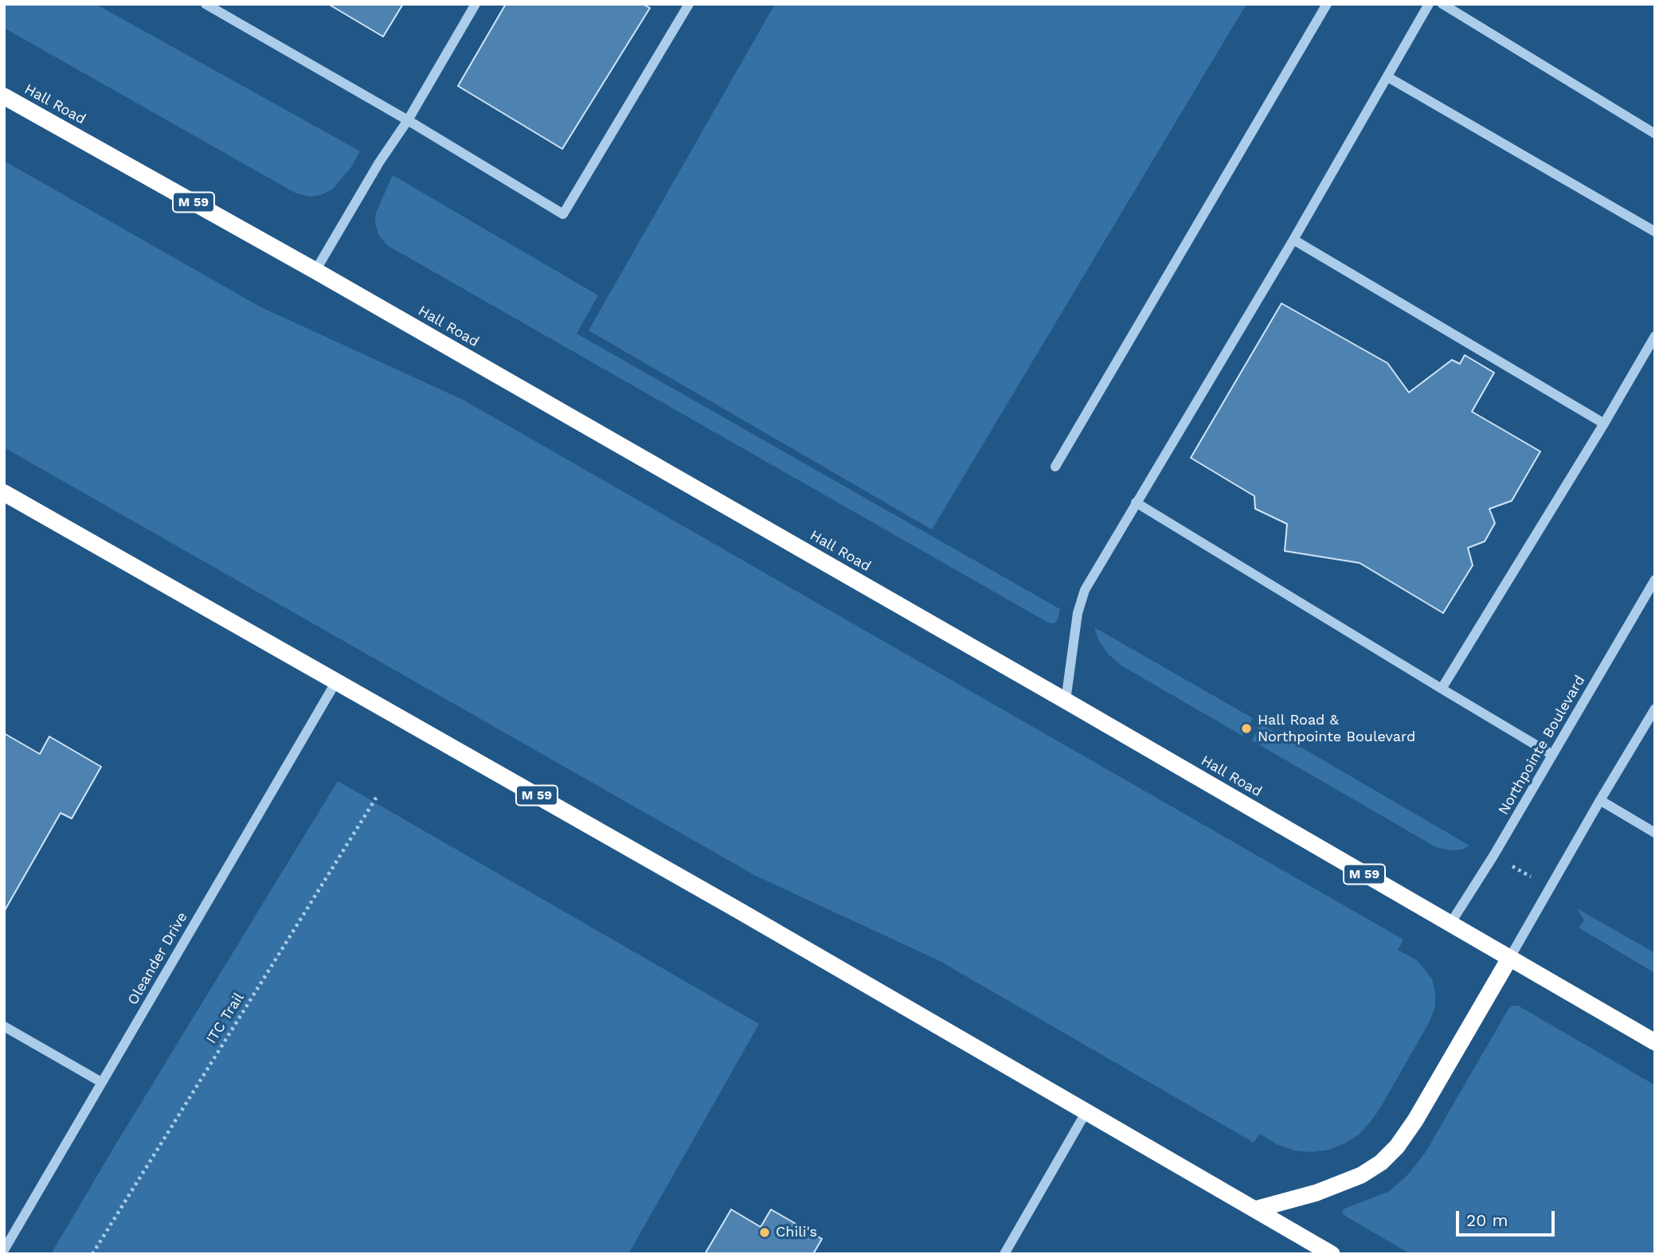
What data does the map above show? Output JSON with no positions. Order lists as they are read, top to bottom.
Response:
{
  "streets": {
    "highway": ["Hall Road", "M 59"],
    "street": ["Northpointe Boulevard", "Oleander Drive"],
    "path": ["ITC Trail"]
  },
  "crossings": [
    ["Hall Road", "Northpointe Boulevard"],
    ["M 59", "Oleander Drive"]
  ],
  "places": ["Hall Road & Northpointe Boulevard", "Chili's"],
  "scale_bar": "20 m"
}
